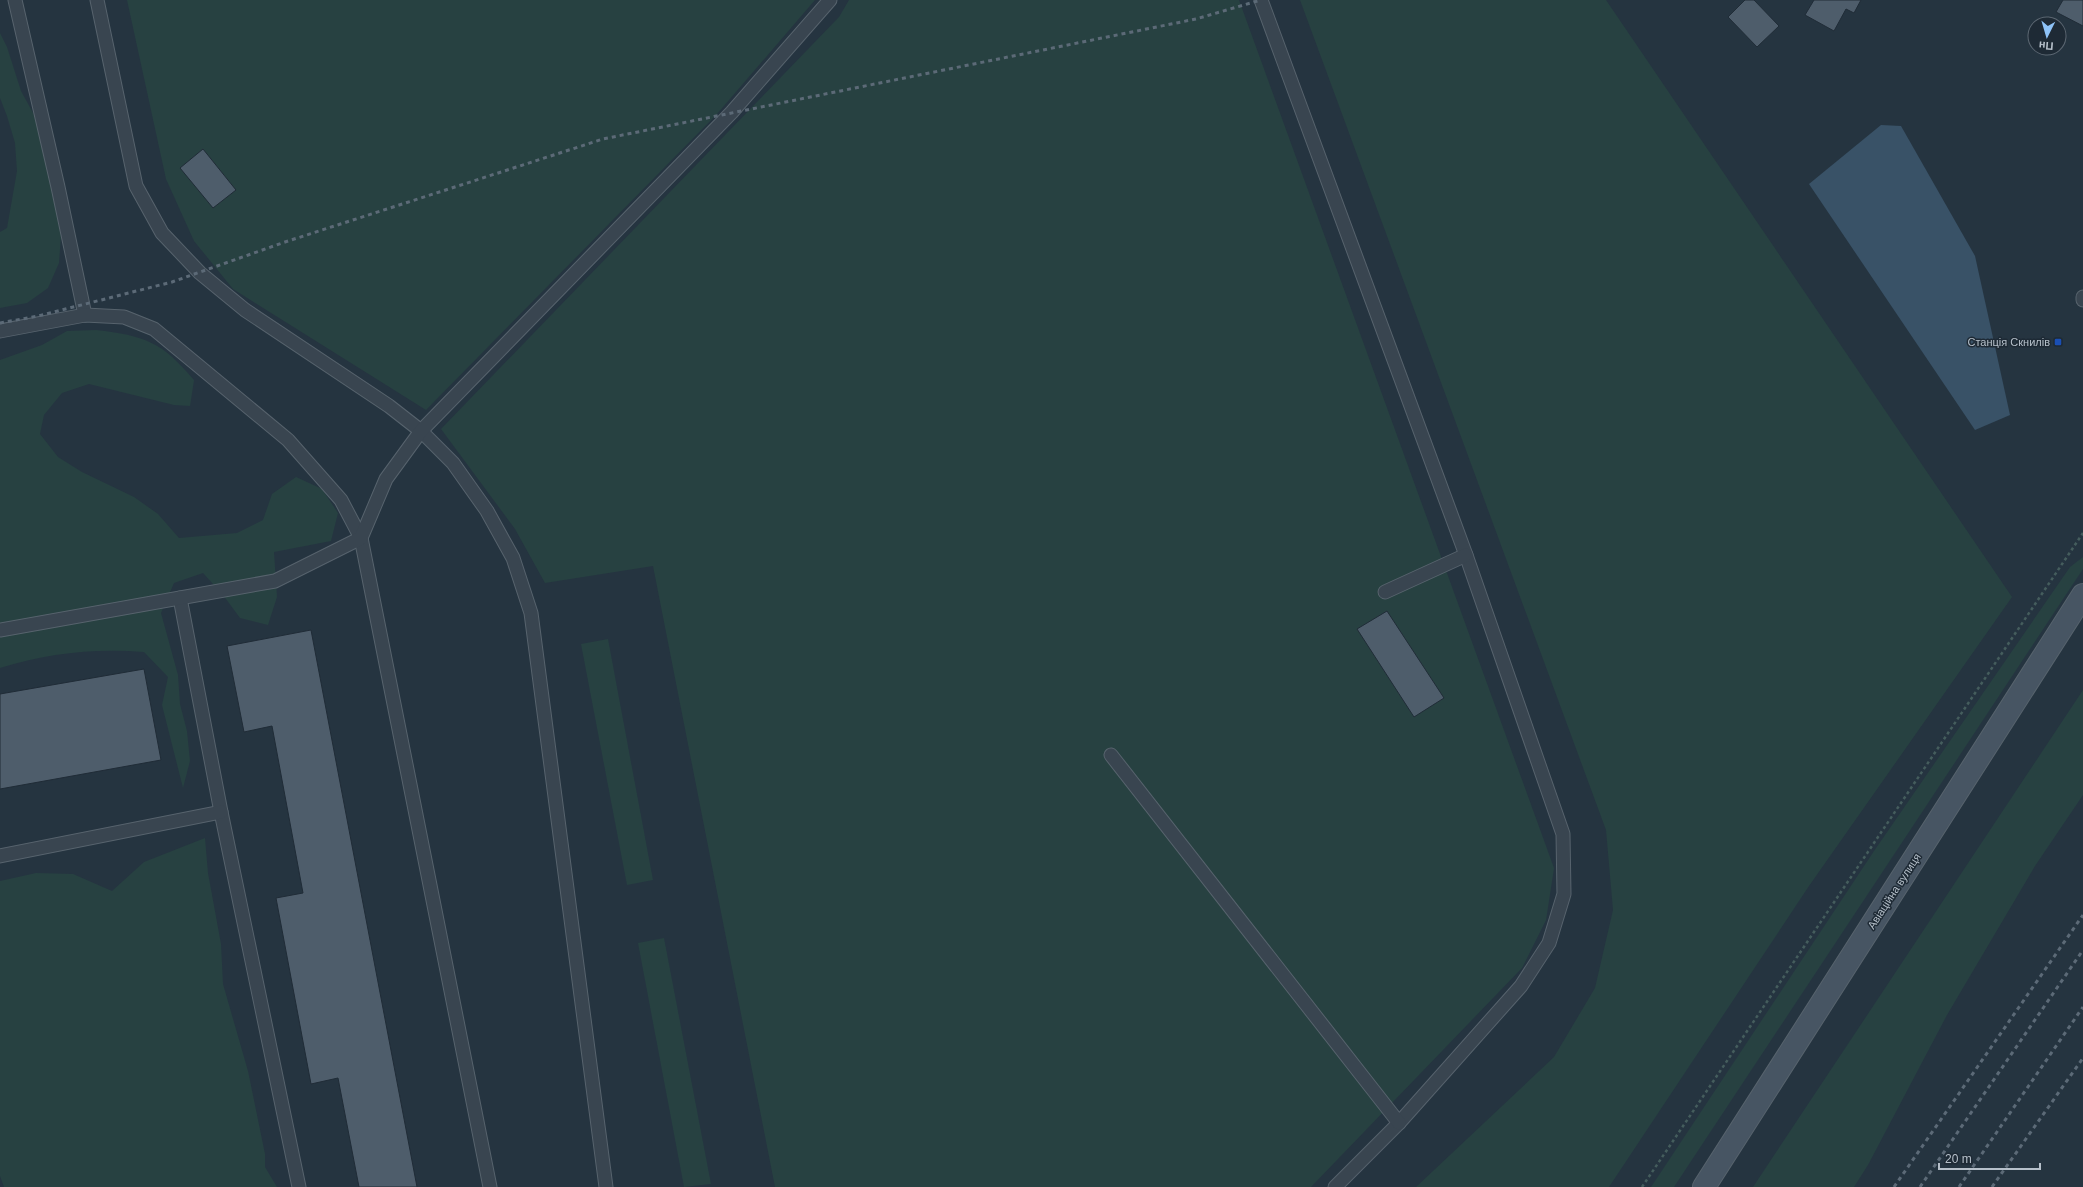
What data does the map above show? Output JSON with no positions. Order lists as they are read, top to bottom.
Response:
{
  "streets": {
    "street": ["Авіаційна вулиця"]
  },
  "places": {
    "transit": ["Станція Скнилів"]
  },
  "scale_bar": "20 m",
  "north": "bottom"
}
